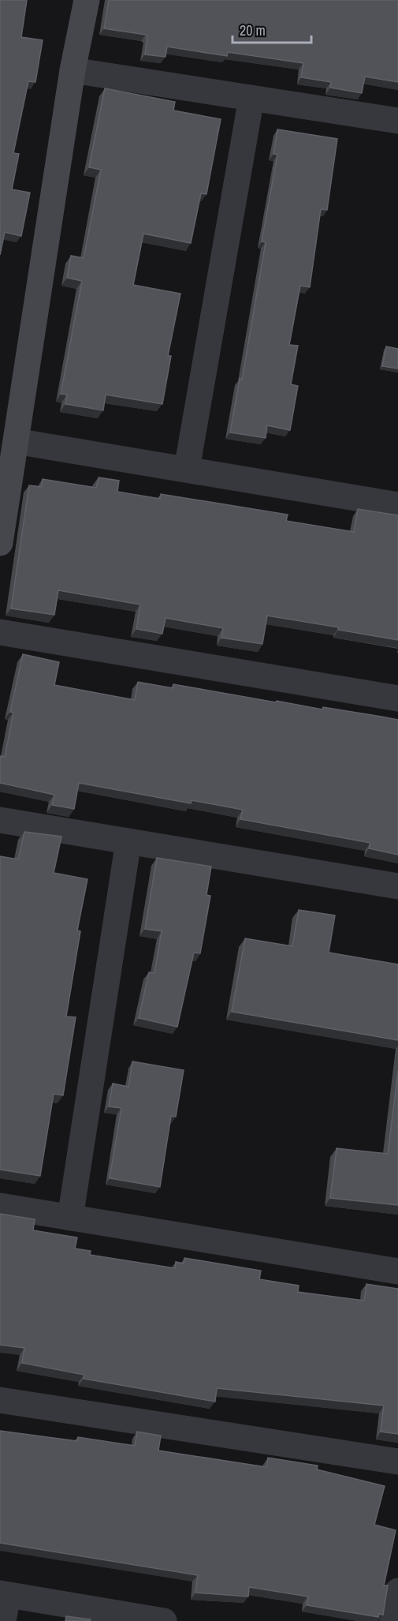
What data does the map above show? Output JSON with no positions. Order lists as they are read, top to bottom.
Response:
{
  "scale_bar": "20 m"
}
